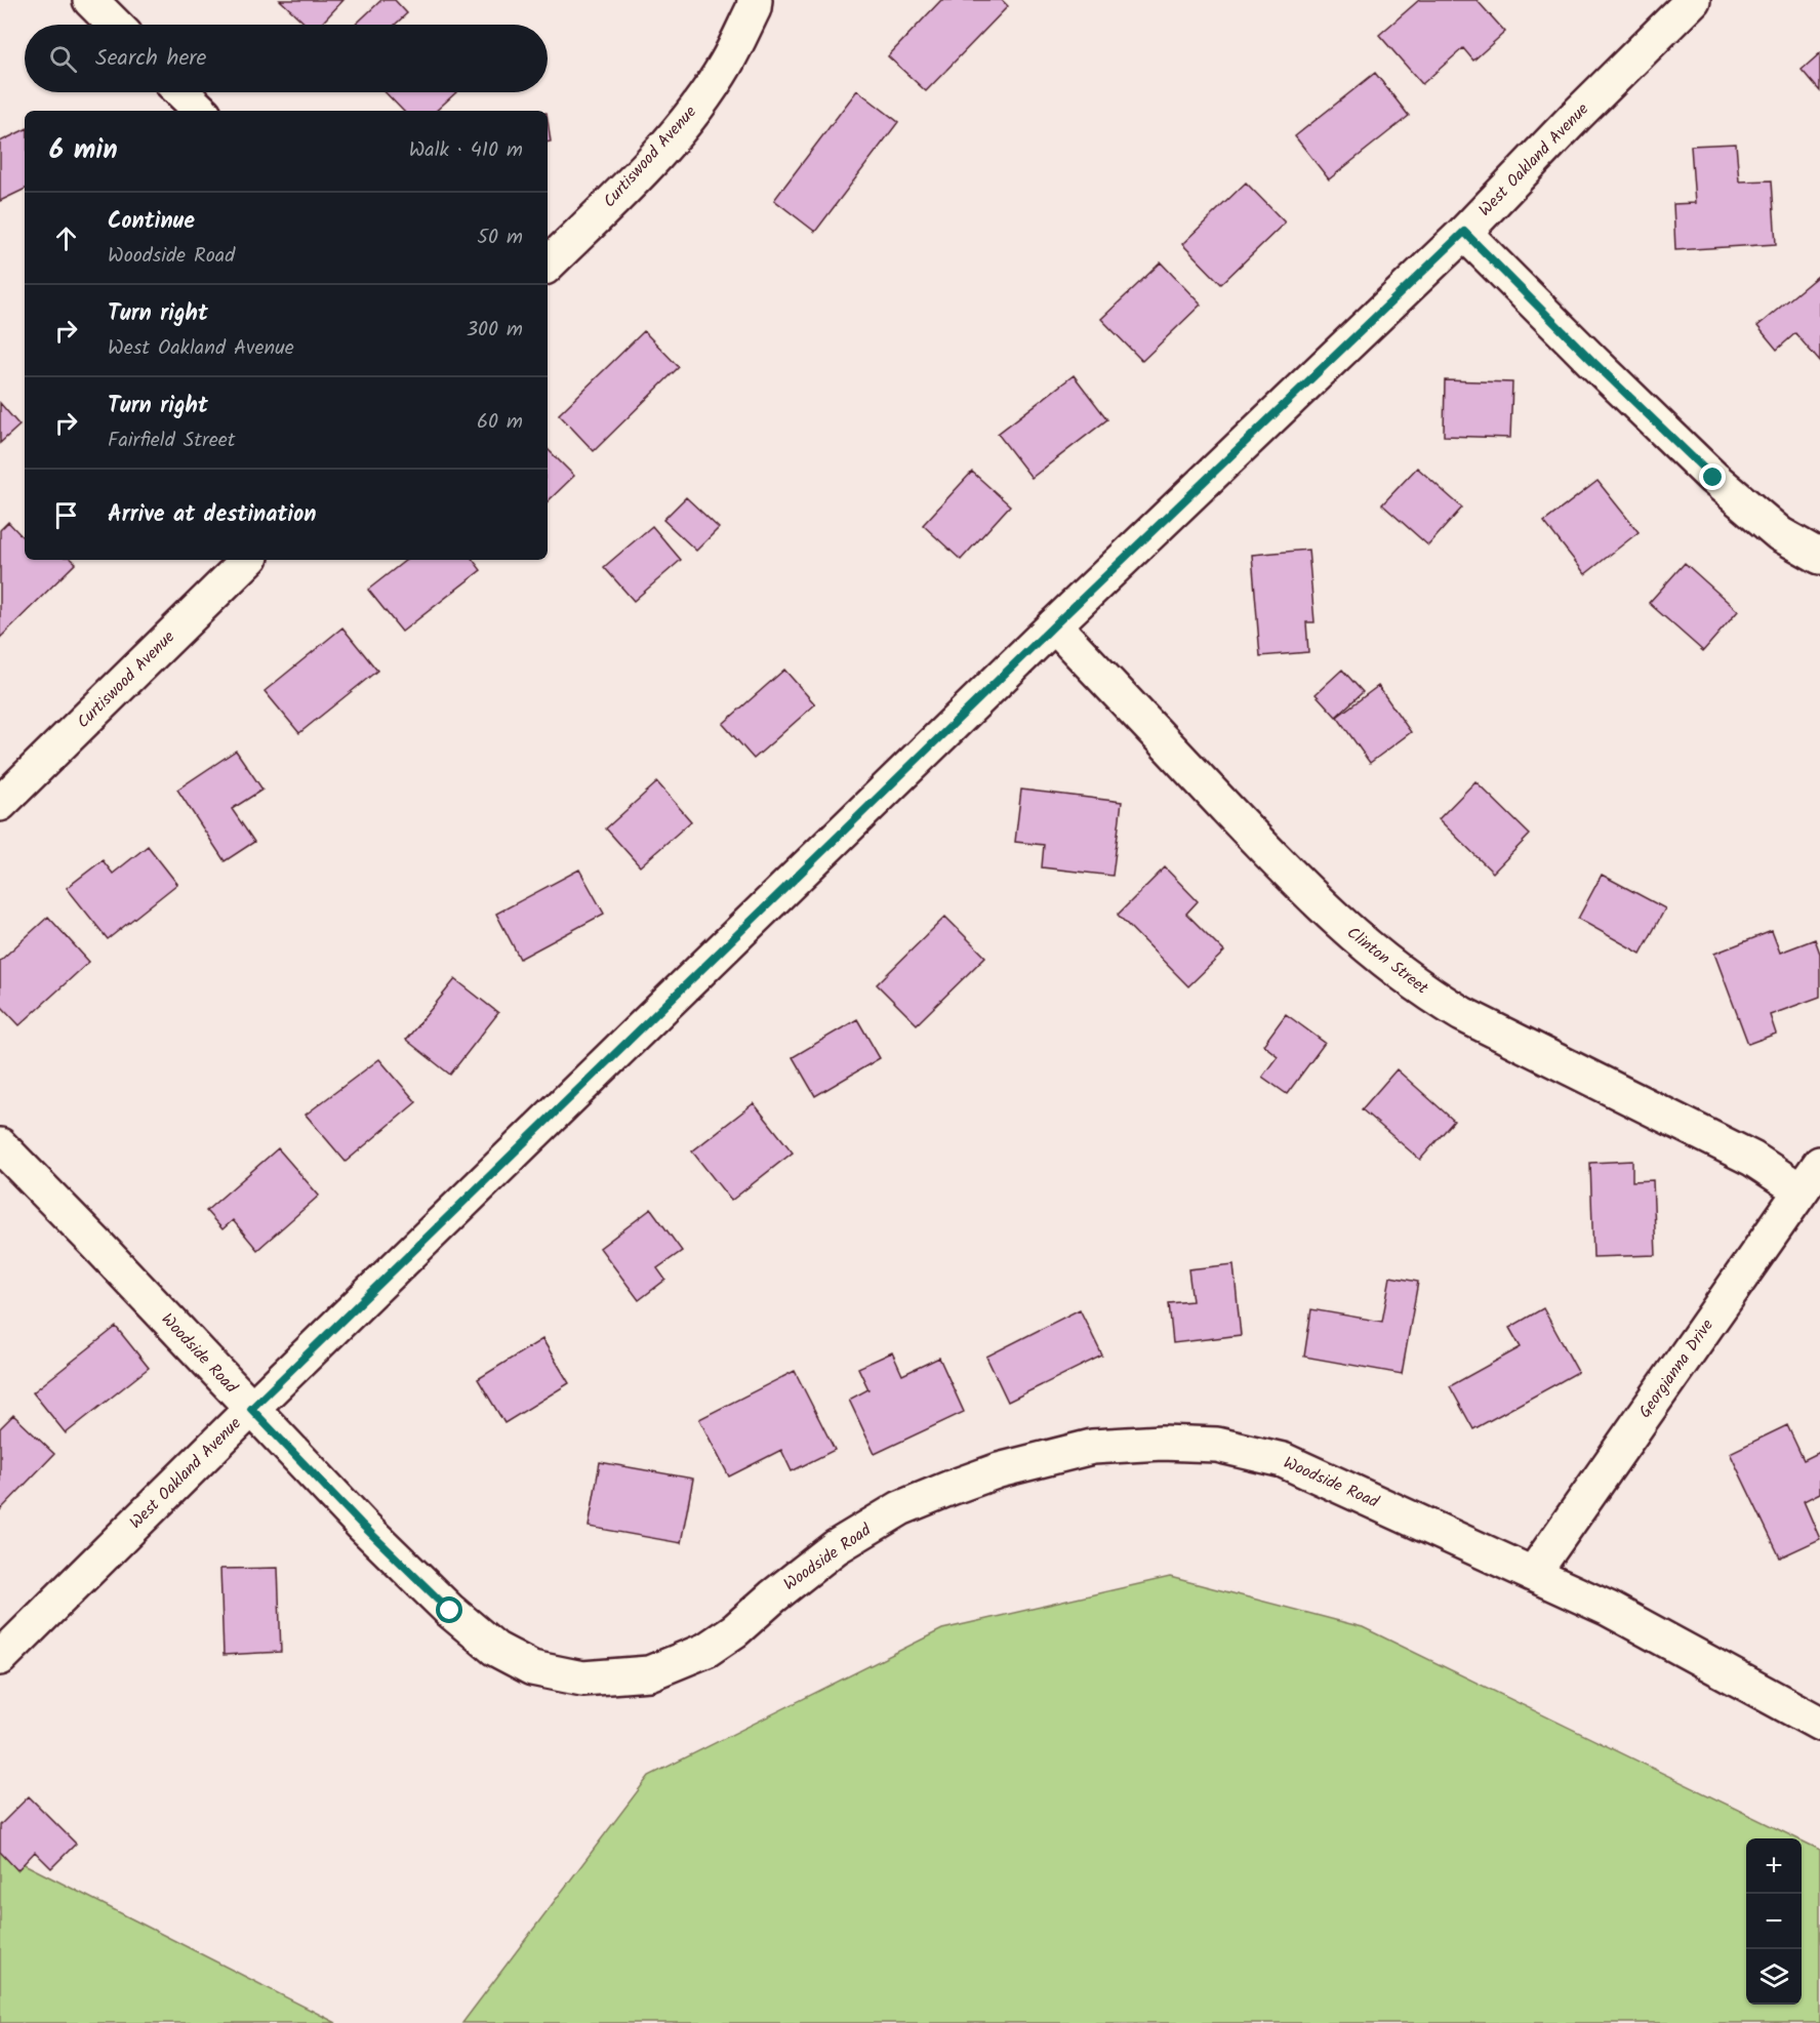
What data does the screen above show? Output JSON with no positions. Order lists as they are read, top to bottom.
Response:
{
  "streets": {
    "street": [
      "Curtiswood Avenue",
      "West Oakland Avenue",
      "Clinton Street",
      "Woodside Road",
      "Georgianna Drive"
    ]
  },
  "crossings": [
    ["West Oakland Avenue", "Clinton Street"],
    ["West Oakland Avenue", "Woodside Road"],
    ["Clinton Street", "Georgianna Drive"],
    ["Woodside Road", "Georgianna Drive"]
  ],
  "page": {
    "search": "Search here",
    "heading": ["6 min", "Walk · 410 m"],
    "list": [
      ["Continue", "Woodside Road", "50 m"],
      ["Turn right", "West Oakland Avenue", "300 m"],
      ["Turn right", "Fairfield Street", "60 m"],
      "Arrive at destination"
    ],
    "map_buttons": ["+", "−"]
  }
}
